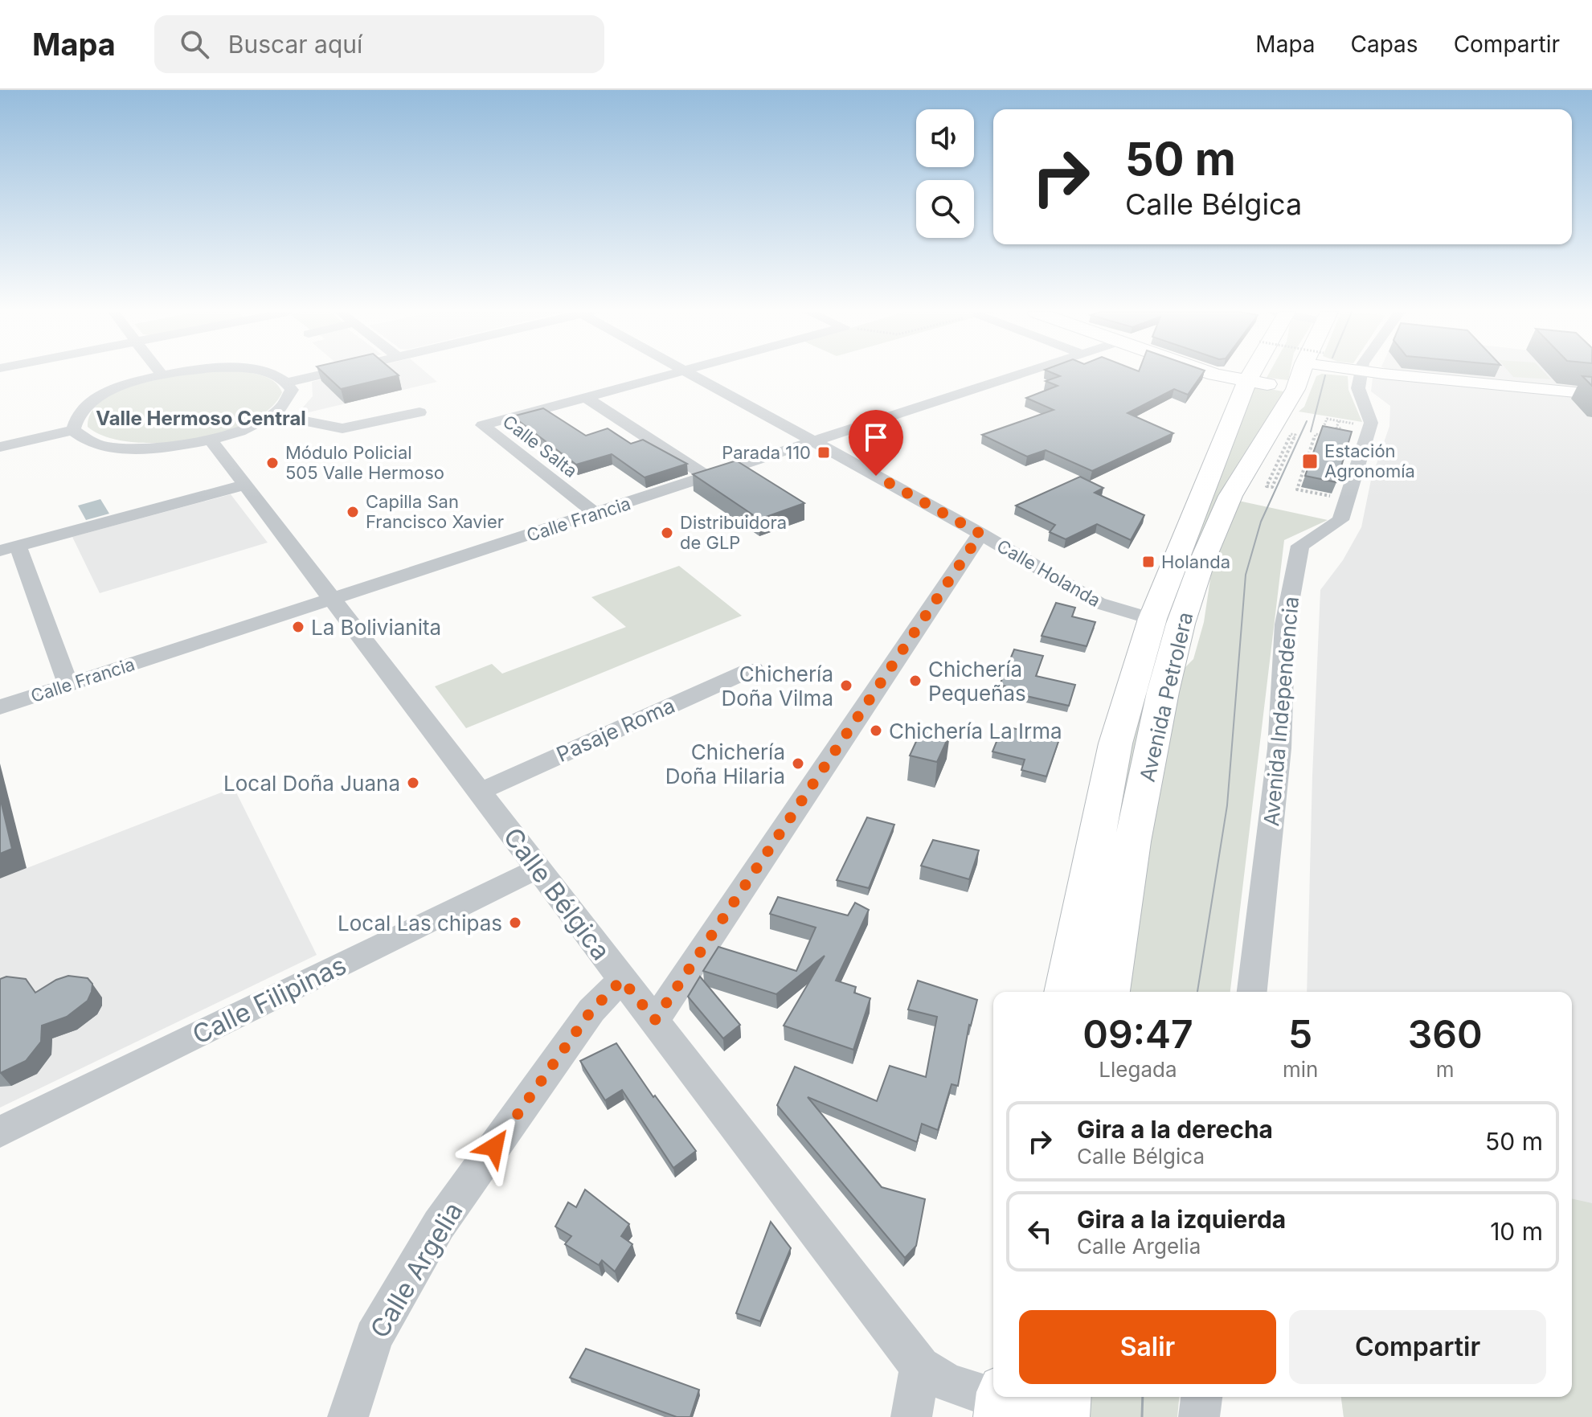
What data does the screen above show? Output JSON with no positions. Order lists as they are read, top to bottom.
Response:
{
  "streets": {
    "highway": ["Avenida Petrolera"],
    "street": [
      "Calle Salta",
      "Calle Francia",
      "Calle Holanda",
      "Avenida Independencia",
      "Pasaje Roma",
      "Calle Bélgica",
      "Calle Filipinas",
      "Calle Argelia"
    ]
  },
  "crossings": [
    ["Calle Salta", "Calle Francia"],
    ["Calle Francia", "Calle Holanda"],
    ["Calle Francia", "Calle Bélgica"],
    ["Calle Holanda", "Avenida Petrolera"],
    ["Pasaje Roma", "Calle Bélgica"],
    ["Calle Bélgica", "Calle Filipinas"],
    ["Calle Bélgica", "Calle Argelia"]
  ],
  "districts": ["Valle Hermoso Central"],
  "places": {
    "transit": ["Parada 110", "Estación Agronomía", "Holanda"],
    "other": [
      "Módulo Policial 505 Valle Hermoso",
      "Capilla San Francisco Xavier",
      "Distribuidora de GLP",
      "La Bolivianita",
      "Chichería Pequeñas",
      "Chichería Doña Vilma",
      "Chichería La Irma",
      "Chichería Doña Hilaria",
      "Local Doña Juana",
      "Local Las chipas"
    ]
  },
  "page": {
    "header": "Mapa",
    "search": "Buscar aquí",
    "nav": ["Mapa", "Capas", "Compartir"],
    "turn": ["50 m", "Calle Bélgica"],
    "eta": [
      "09:47",
      "Llegada",
      "5",
      "min",
      "360",
      "m"
    ],
    "list": [
      {
        "name": "Gira a la derecha",
        "note": "Calle Bélgica",
        "value": "50 m"
      },
      {
        "name": "Gira a la izquierda",
        "note": "Calle Argelia",
        "value": "10 m"
      }
    ],
    "buttons": ["Salir", "Compartir"]
  }
}
